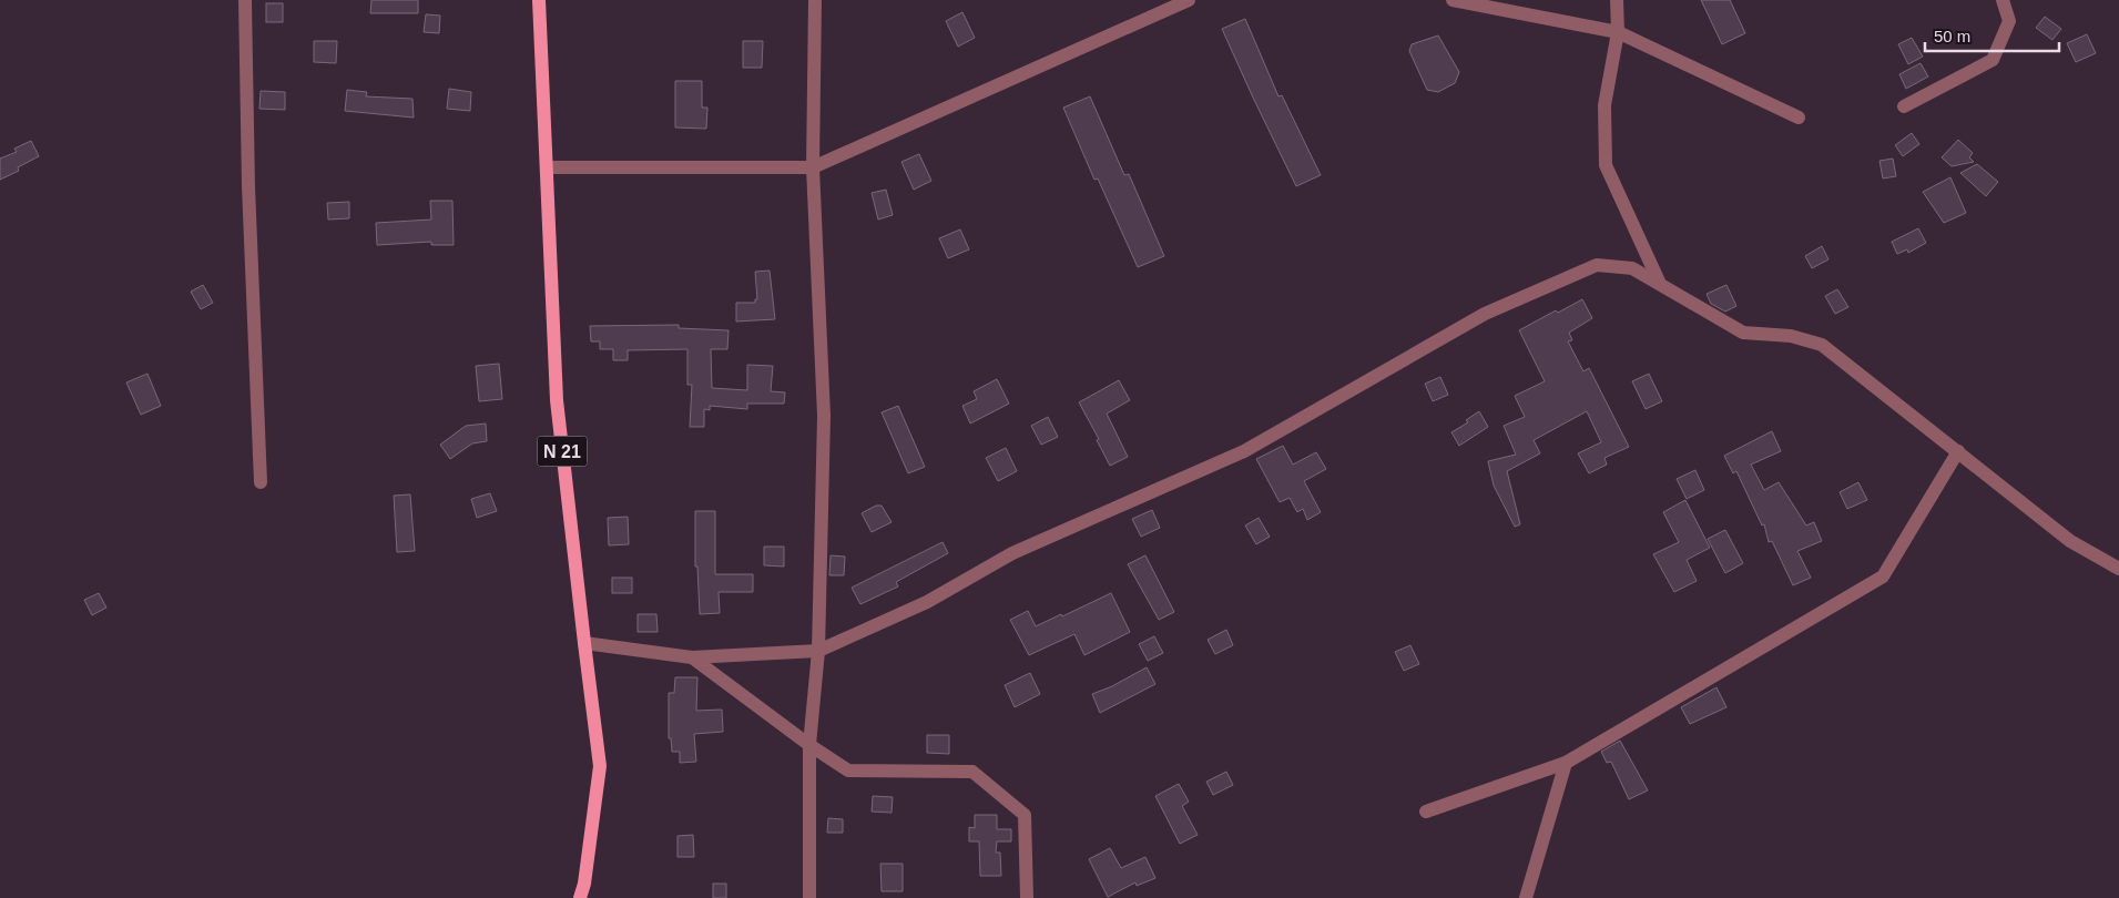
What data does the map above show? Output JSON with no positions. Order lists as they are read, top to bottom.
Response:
{
  "streets": {
    "main road": ["N 21"]
  },
  "scale_bar": "50 m"
}
